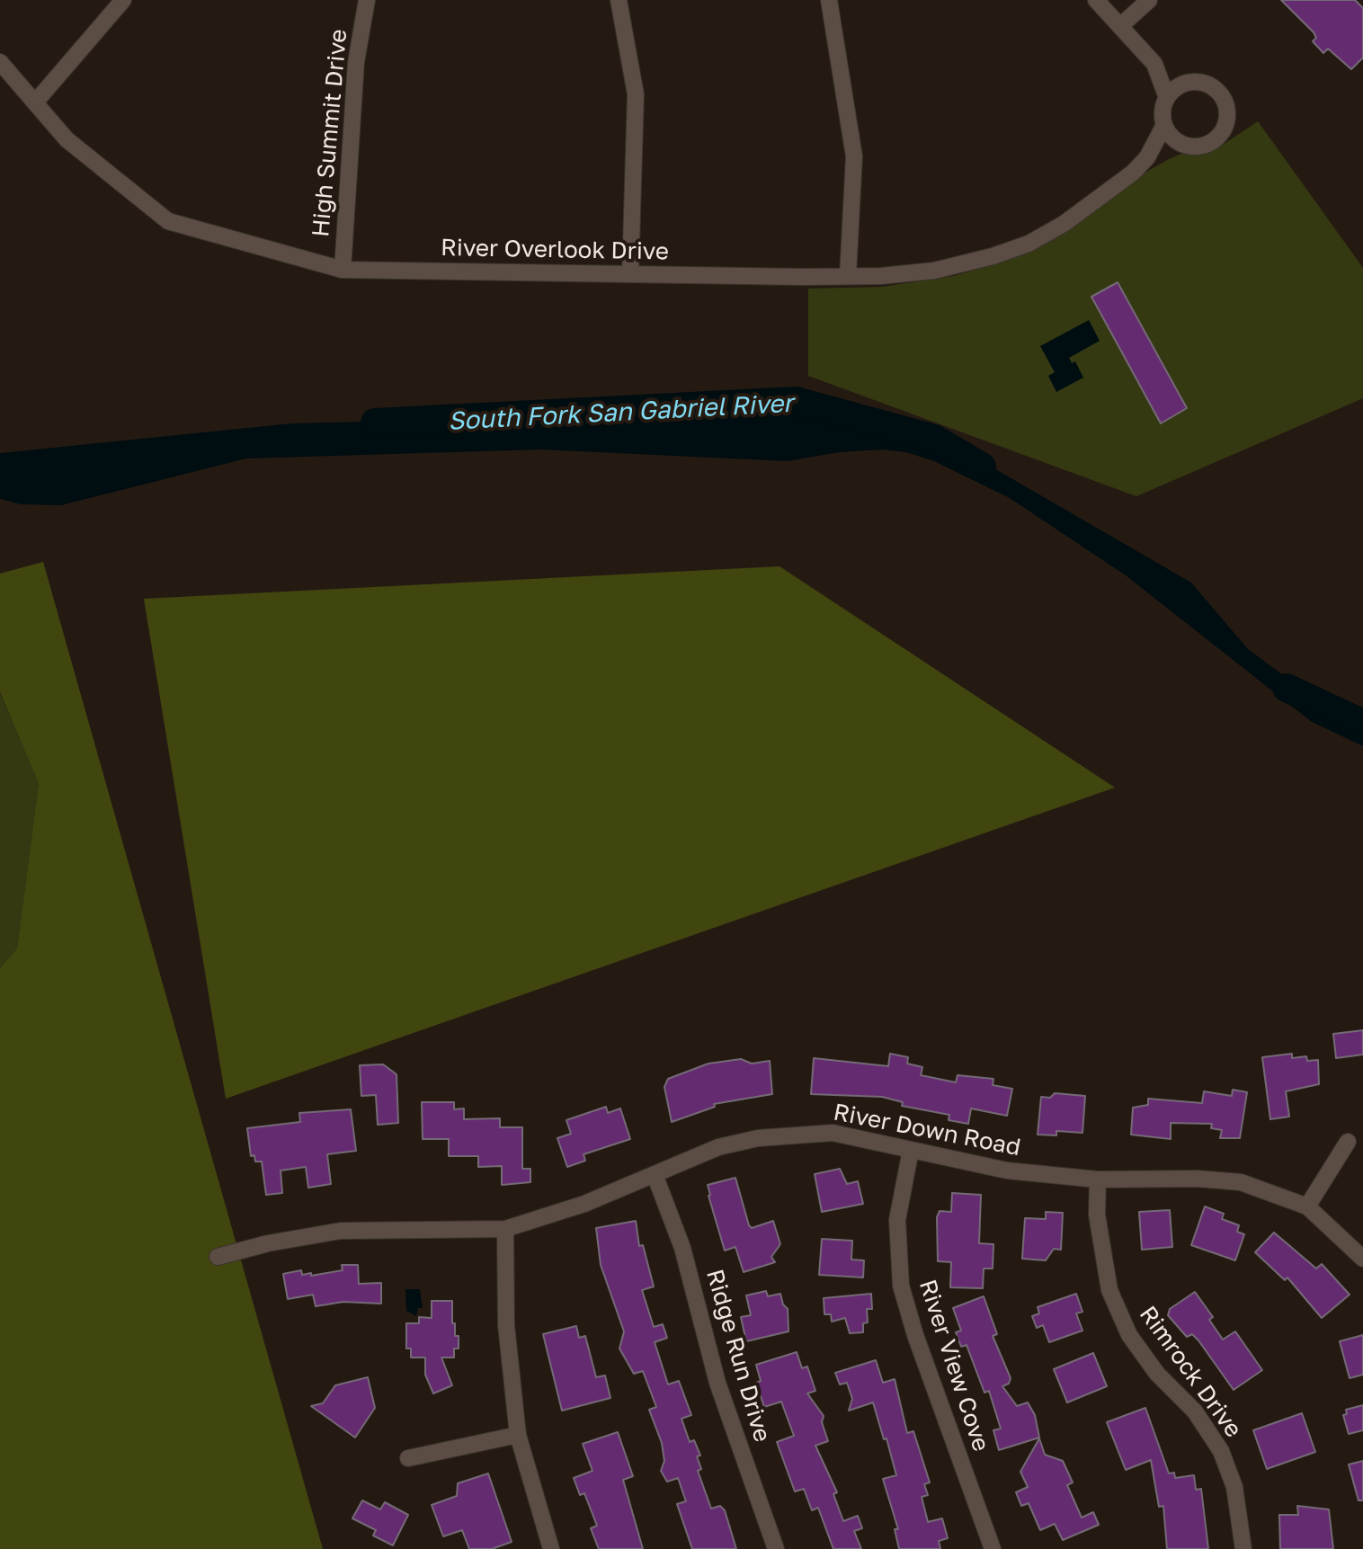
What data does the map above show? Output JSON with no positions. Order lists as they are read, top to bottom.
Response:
{
  "streets": {
    "street": [
      "High Summit Drive",
      "River Overlook Drive",
      "River Down Road",
      "Ridge Run Drive",
      "River View Cove",
      "Rimrock Drive"
    ]
  },
  "crossings": [
    ["High Summit Drive", "River Overlook Drive"],
    ["River Down Road", "Ridge Run Drive"],
    ["River Down Road", "River View Cove"],
    ["River Down Road", "Rimrock Drive"]
  ],
  "water": ["South Fork San Gabriel River"]
}
